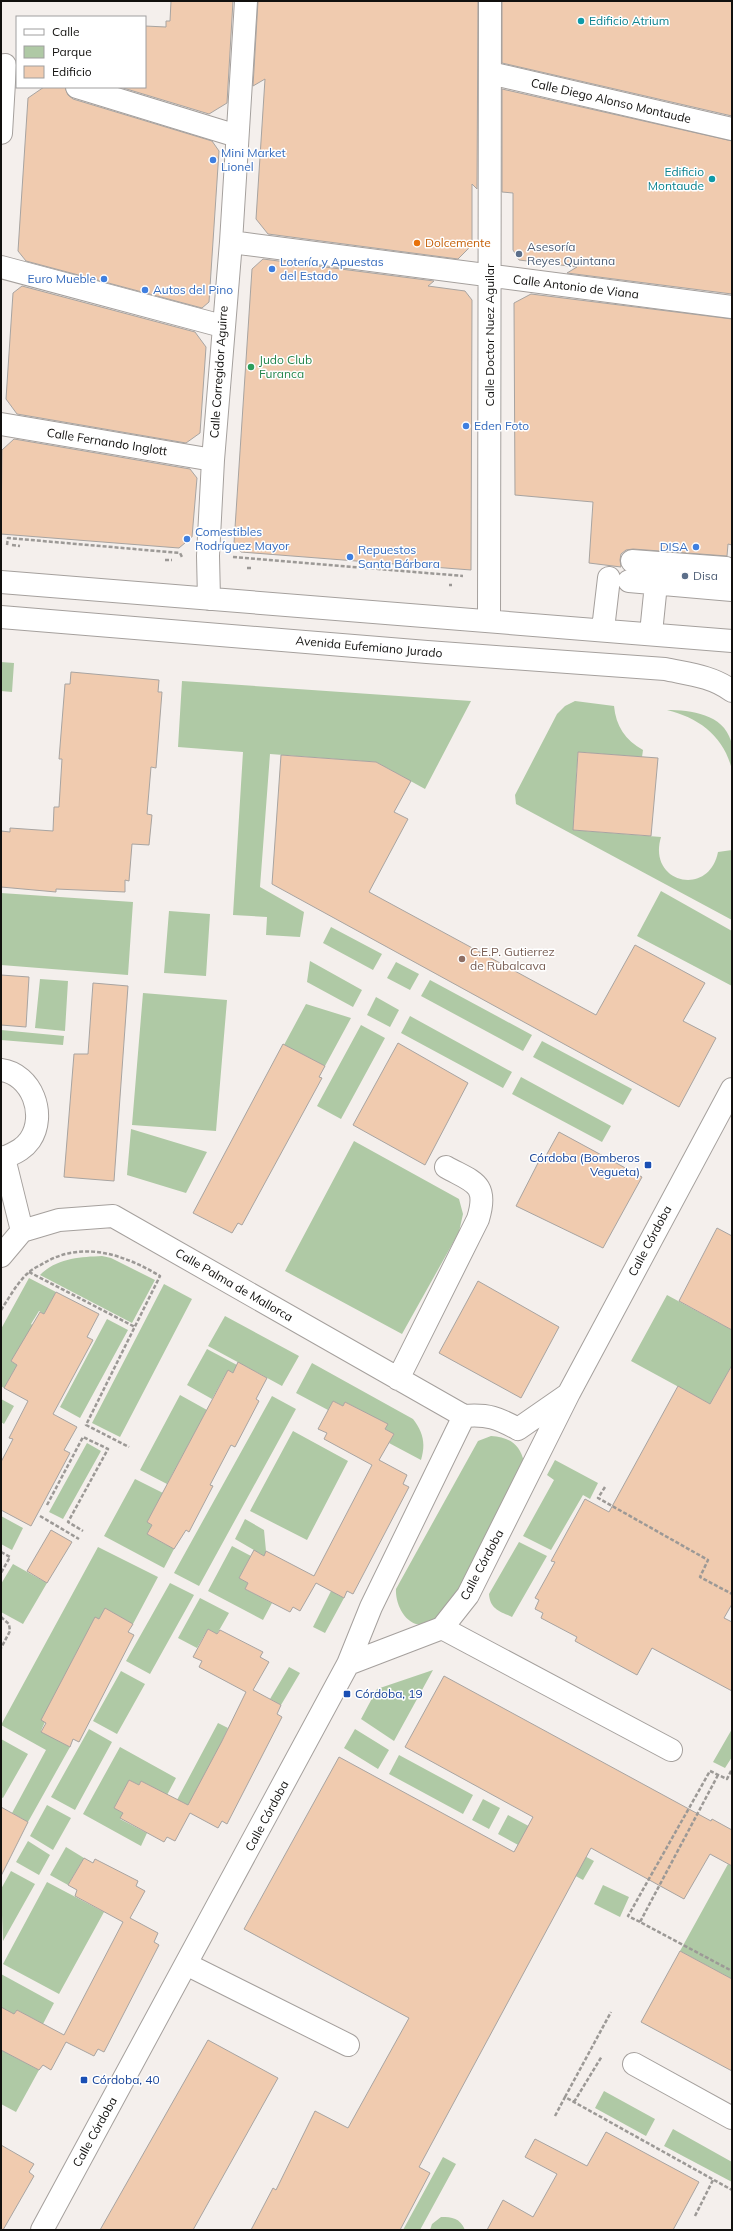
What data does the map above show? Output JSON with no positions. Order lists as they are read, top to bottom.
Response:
{
  "streets": {
    "street": [
      "Calle Diego Alonso Montaude",
      "Calle Antonio de Viana",
      "Calle Doctor Nuez Aguilar",
      "Calle Corregidor Aguirre",
      "Calle Fernando Inglott",
      "Avenida Eufemiano Jurado",
      "Calle Córdoba",
      "Calle Palma de Mallorca"
    ]
  },
  "crossings": [
    ["Calle Diego Alonso Montaude", "Calle Doctor Nuez Aguilar"],
    ["Calle Antonio de Viana", "Calle Doctor Nuez Aguilar"],
    ["Calle Antonio de Viana", "Calle Corregidor Aguirre"],
    ["Calle Corregidor Aguirre", "Calle Fernando Inglott"],
    ["Calle Córdoba", "Calle Palma de Mallorca"]
  ],
  "places": {
    "other": [
      "Edificio Atrium",
      "Mini Market Lionel",
      "Edificio Montaude",
      "Dolcemente",
      "Asesoría Reyes Quintana",
      "Lotería y Apuestas del Estado",
      "Euro Mueble",
      "Autos del Pino",
      "Judo Club Furanca",
      "Eden Foto",
      "Comestibles Rodríguez Mayor",
      "DISA",
      "Repuestos Santa Bárbara",
      "Disa",
      "C.E.P. Gutierrez de Rubalcava"
    ],
    "transit": ["Córdoba (Bomberos Vegueta)", "Córdoba, 19", "Córdoba, 40"]
  },
  "legend": ["Calle", "Parque", "Edificio"]
}
